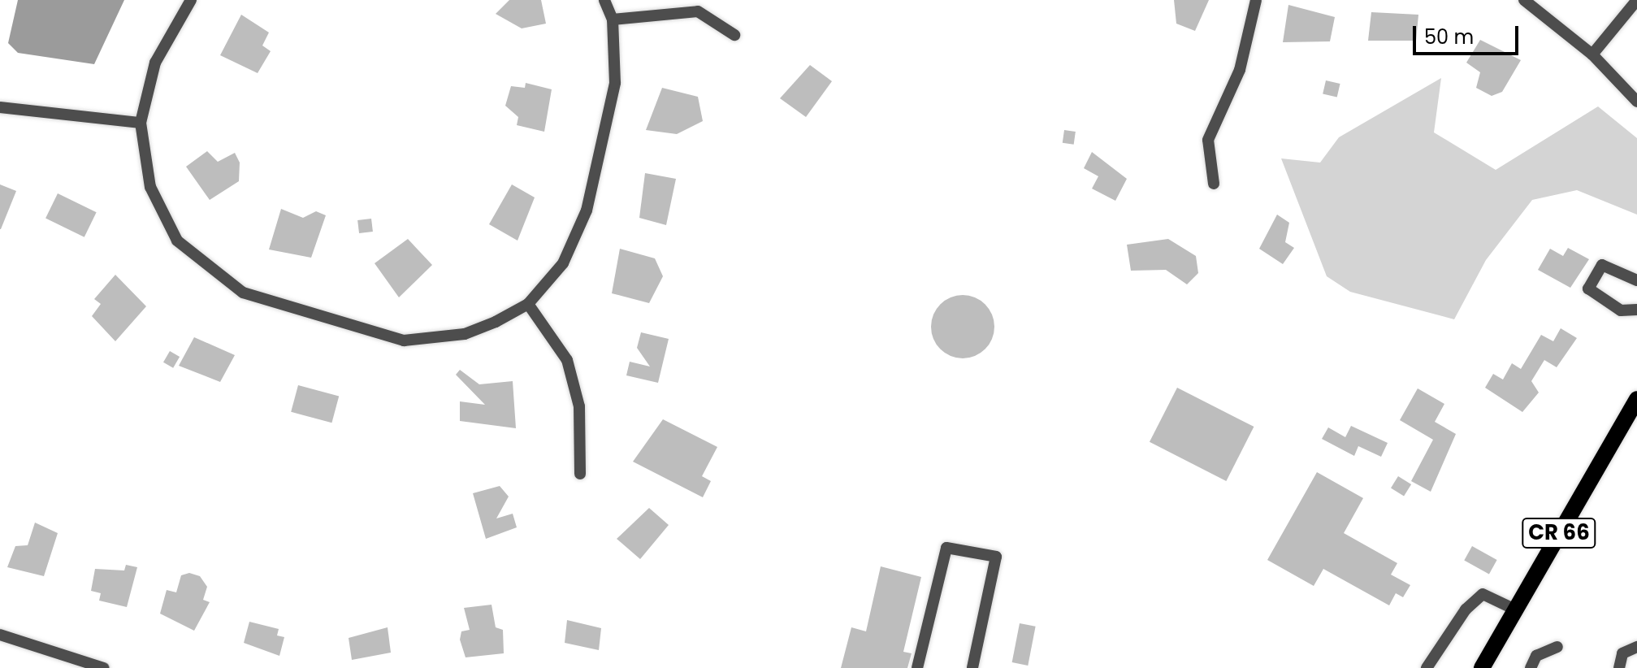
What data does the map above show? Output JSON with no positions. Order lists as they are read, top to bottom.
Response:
{
  "streets": {
    "main road": ["CR 66"]
  },
  "scale_bar": "50 m"
}
